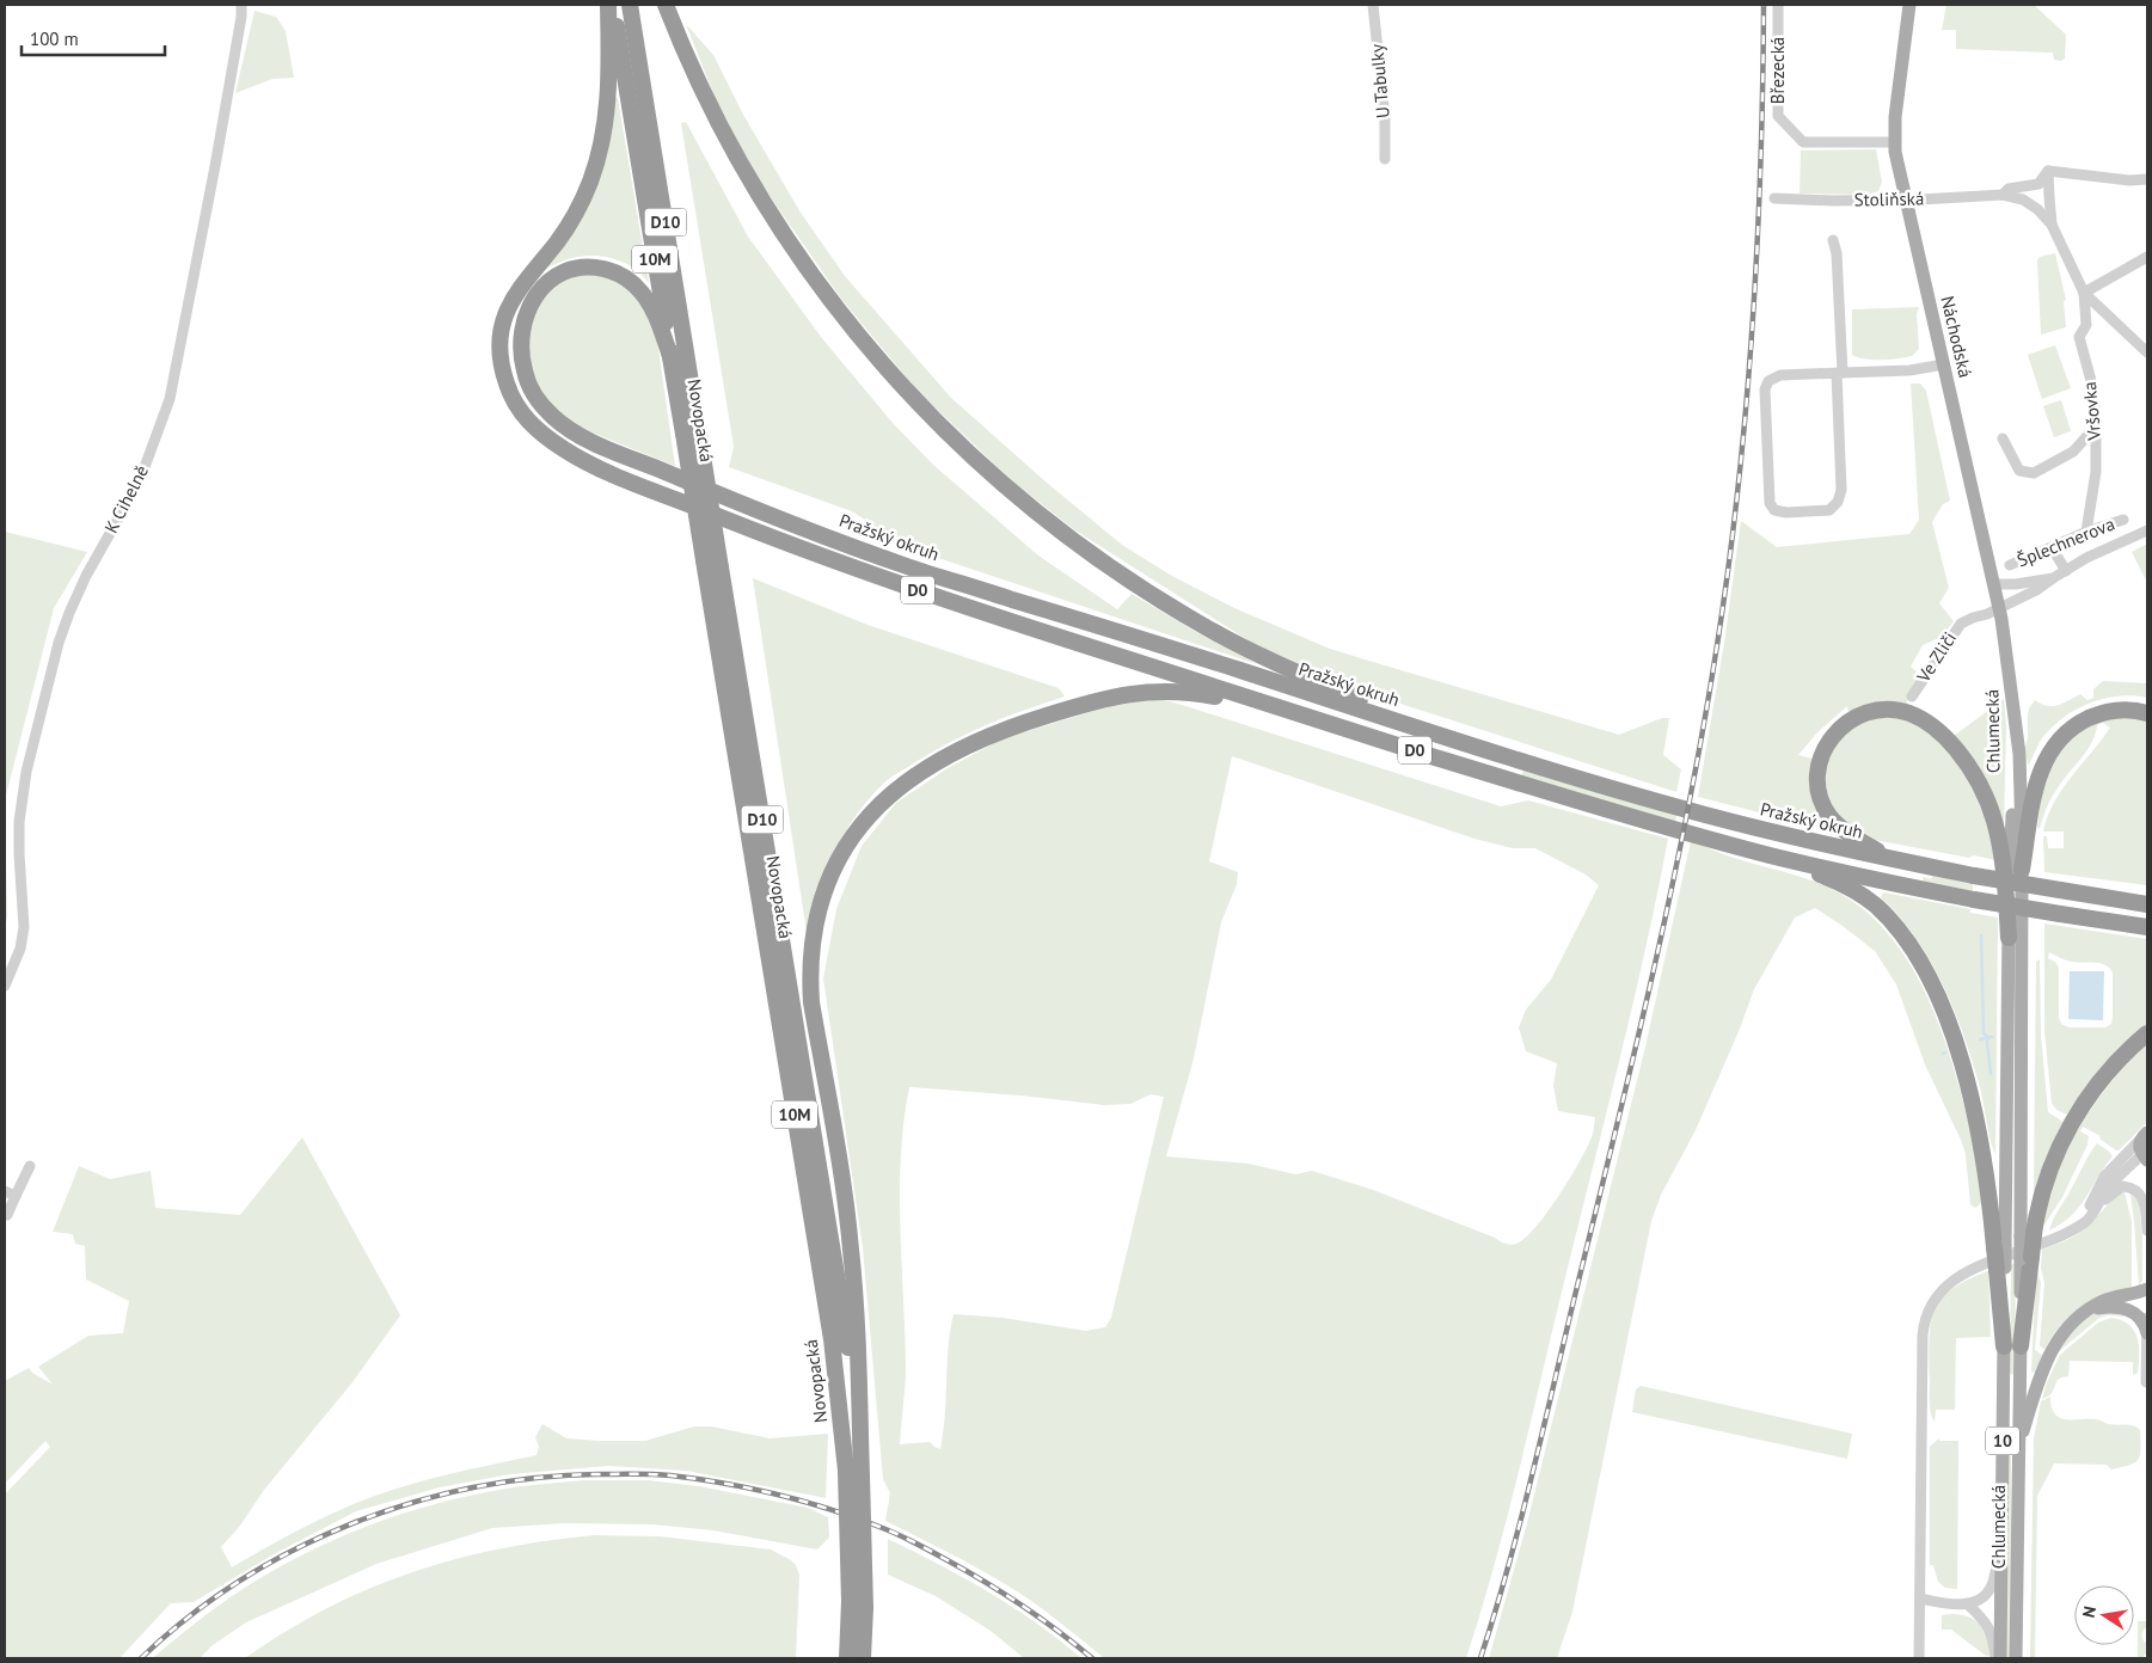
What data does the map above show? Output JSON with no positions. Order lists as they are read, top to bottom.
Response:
{
  "streets": {
    "highway": [
      "D10",
      "10M",
      "Novopacká",
      "Pražský okruh",
      "D0"
    ],
    "main road": ["Náchodská", "Chlumecká", "10"],
    "street": [
      "Březecká",
      "U Tabulky",
      "Stoliňská",
      "Vršovka",
      "K Cihelně",
      "Šplechnerova",
      "Ve Zliči"
    ]
  },
  "crossings": [
    ["Březecká", "Náchodská"],
    ["Stoliňská", "Náchodská"],
    ["Stoliňská", "Vršovka"],
    ["Náchodská", "Ve Zliči"],
    ["Náchodská", "Chlumecká"],
    ["Vršovka", "Šplechnerova"],
    ["Novopacká", "Pražský okruh"]
  ],
  "scale_bar": "100 m",
  "north": "left"
}
